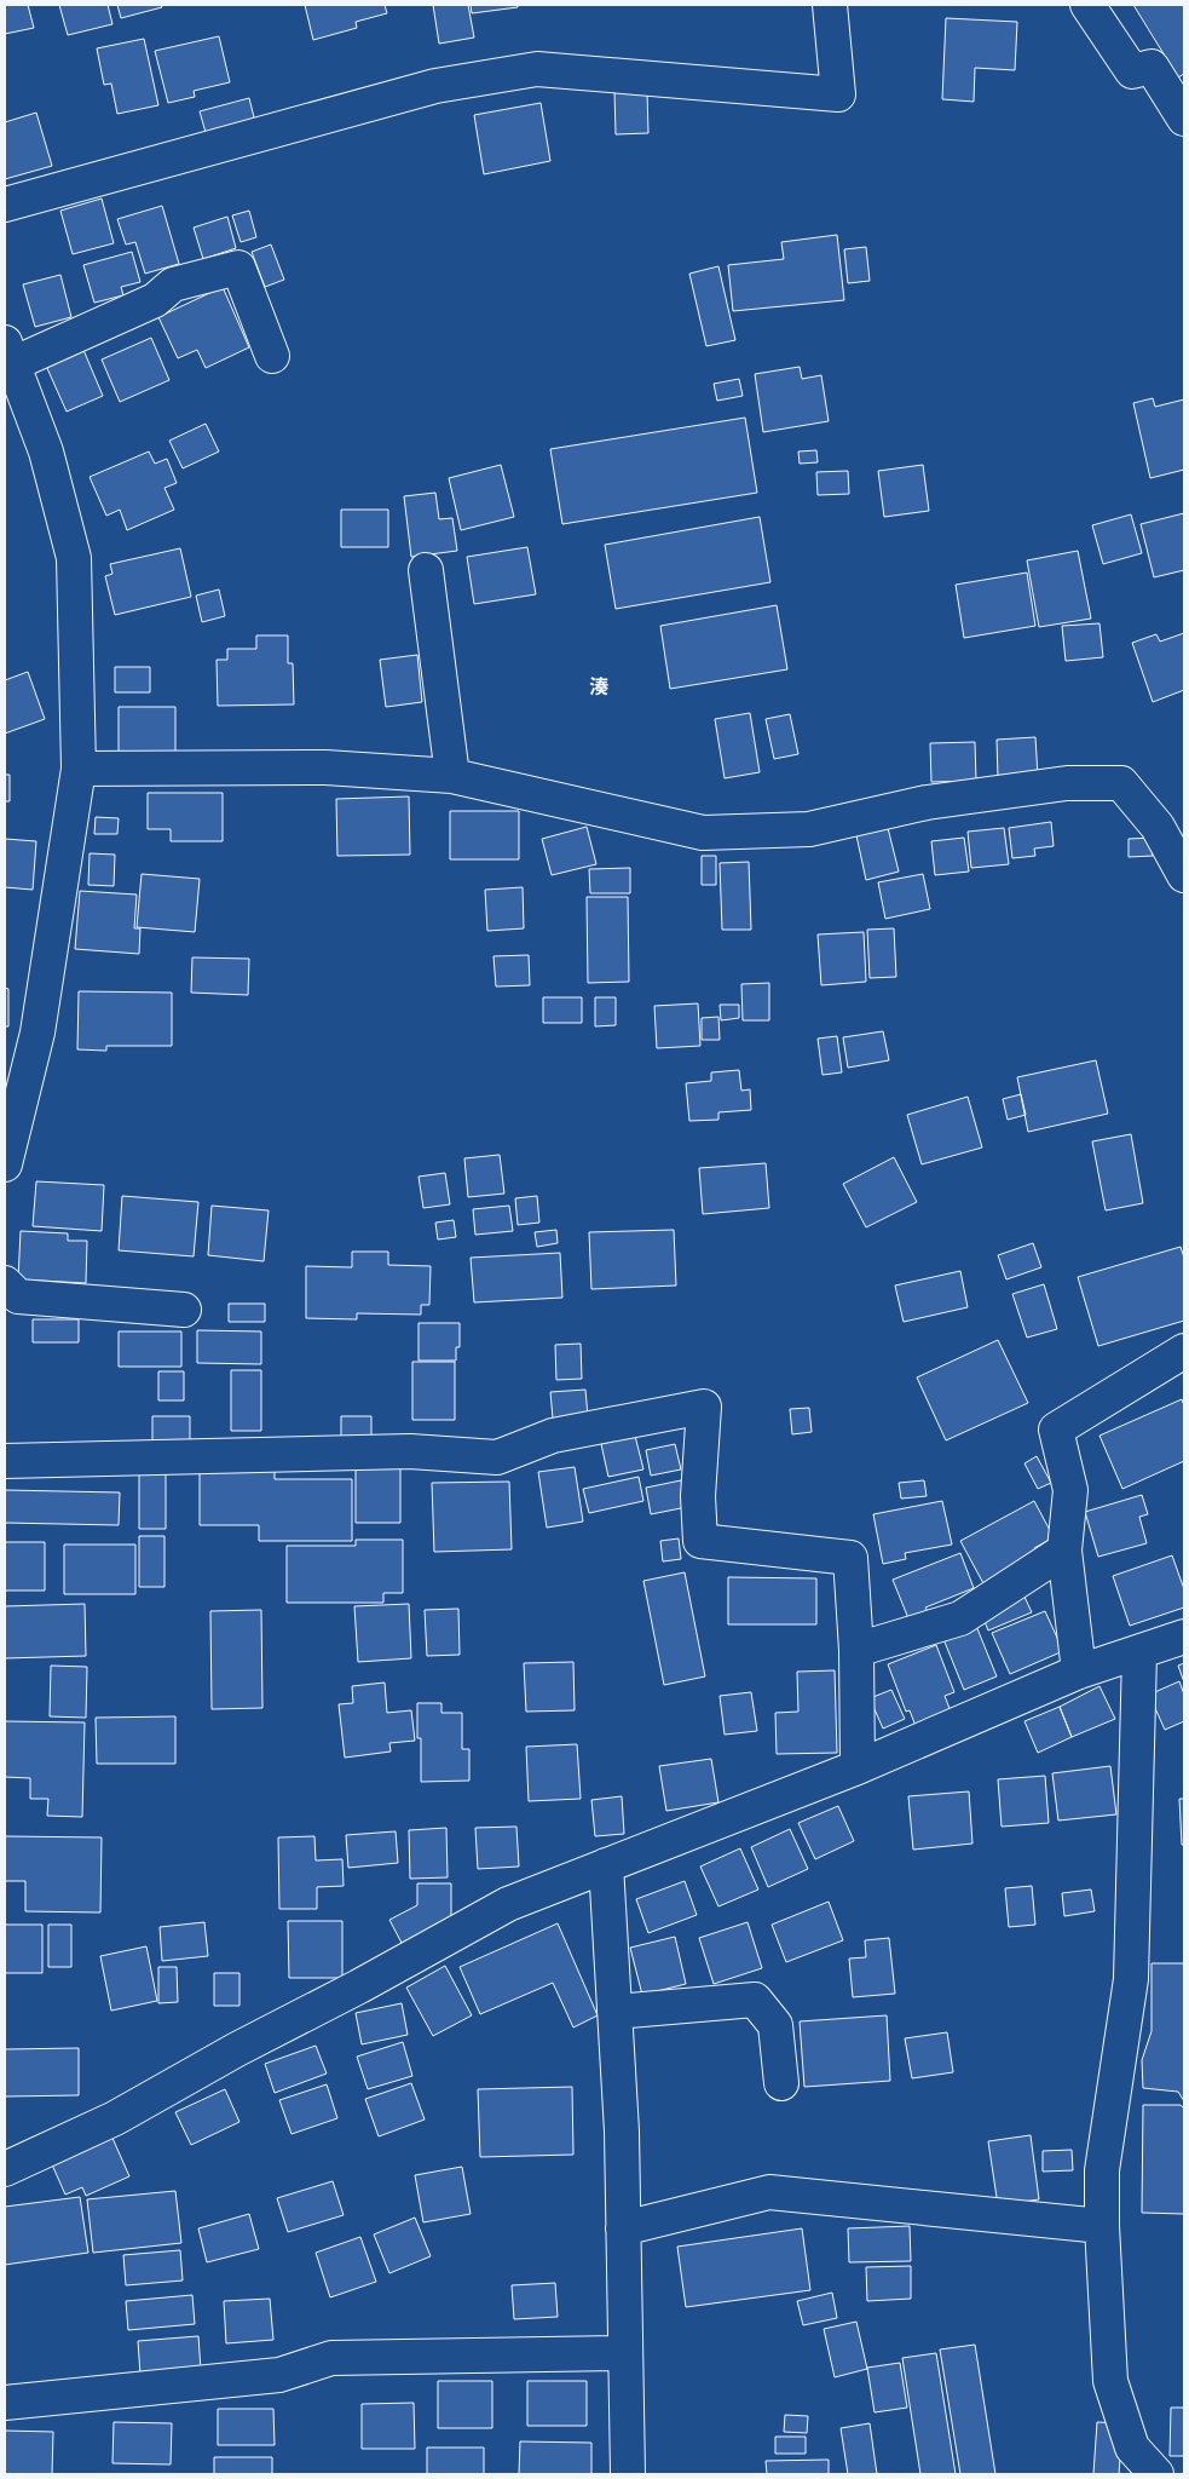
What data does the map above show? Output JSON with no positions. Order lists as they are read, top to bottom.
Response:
{
  "districts": ["湊"]
}
